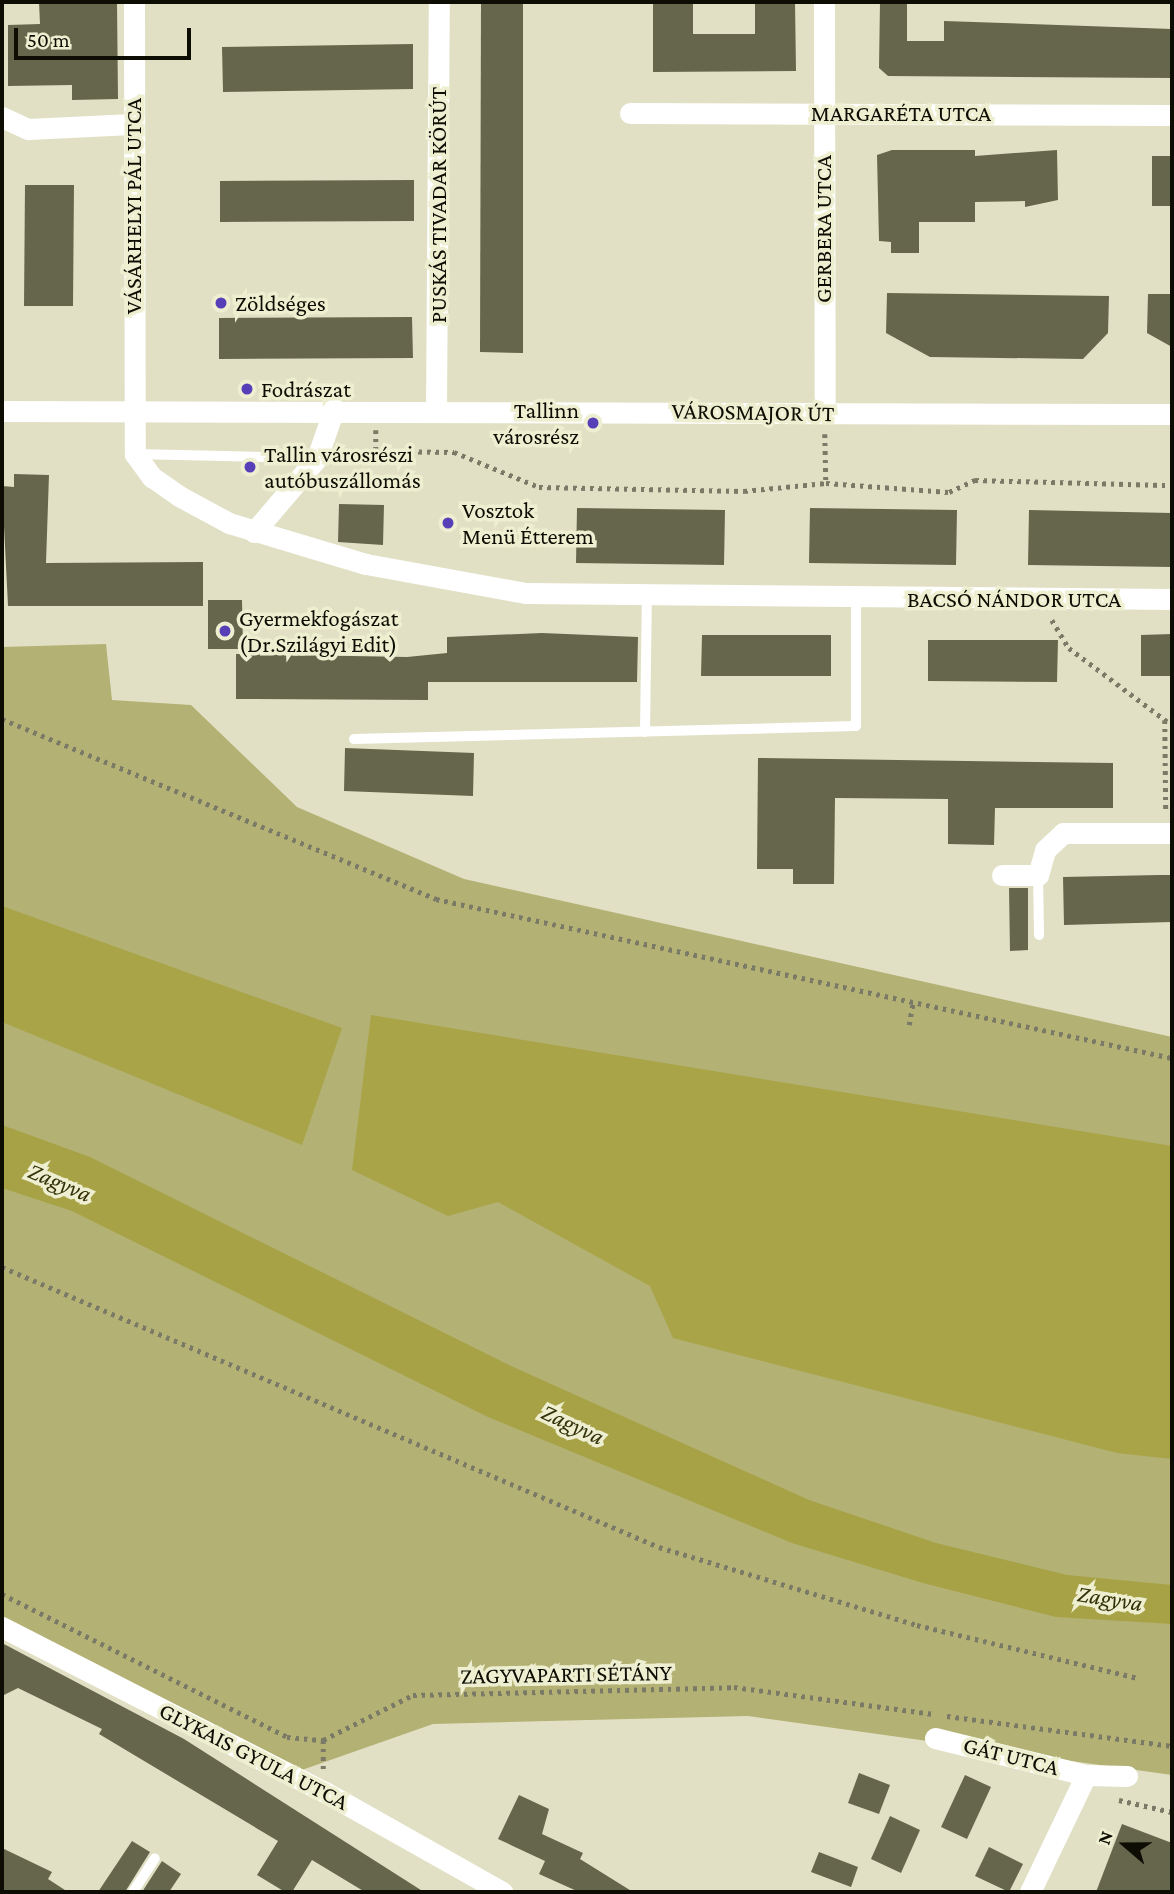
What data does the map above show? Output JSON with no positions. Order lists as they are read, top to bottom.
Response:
{
  "streets": {
    "street": [
      "MARGARÉTA UTCA",
      "PUSKÁS TIVADAR KÖRÚT",
      "VÁSÁRHELYI PÁL UTCA",
      "GERBERA UTCA",
      "VÁROSMAJOR ÚT",
      "BACSÓ NÁNDOR UTCA",
      "GLYKAIS GYULA UTCA",
      "GÁT UTCA"
    ],
    "path": ["ZAGYVAPARTI SÉTÁNY"]
  },
  "crossings": [
    ["MARGARÉTA UTCA", "GERBERA UTCA"],
    ["PUSKÁS TIVADAR KÖRÚT", "VÁROSMAJOR ÚT"],
    ["VÁSÁRHELYI PÁL UTCA", "VÁROSMAJOR ÚT"],
    ["GERBERA UTCA", "VÁROSMAJOR ÚT"]
  ],
  "water": ["Zagyva"],
  "places": [
    "Zöldséges",
    "Fodrászat",
    "Tallinn városrész",
    "Tallin városrészi autóbuszállomás",
    "Vosztok Menü Étterem",
    "Gyermekfogászat (Dr.Szilágyi Edit)"
  ],
  "scale_bar": "50 m",
  "north": "left"
}
